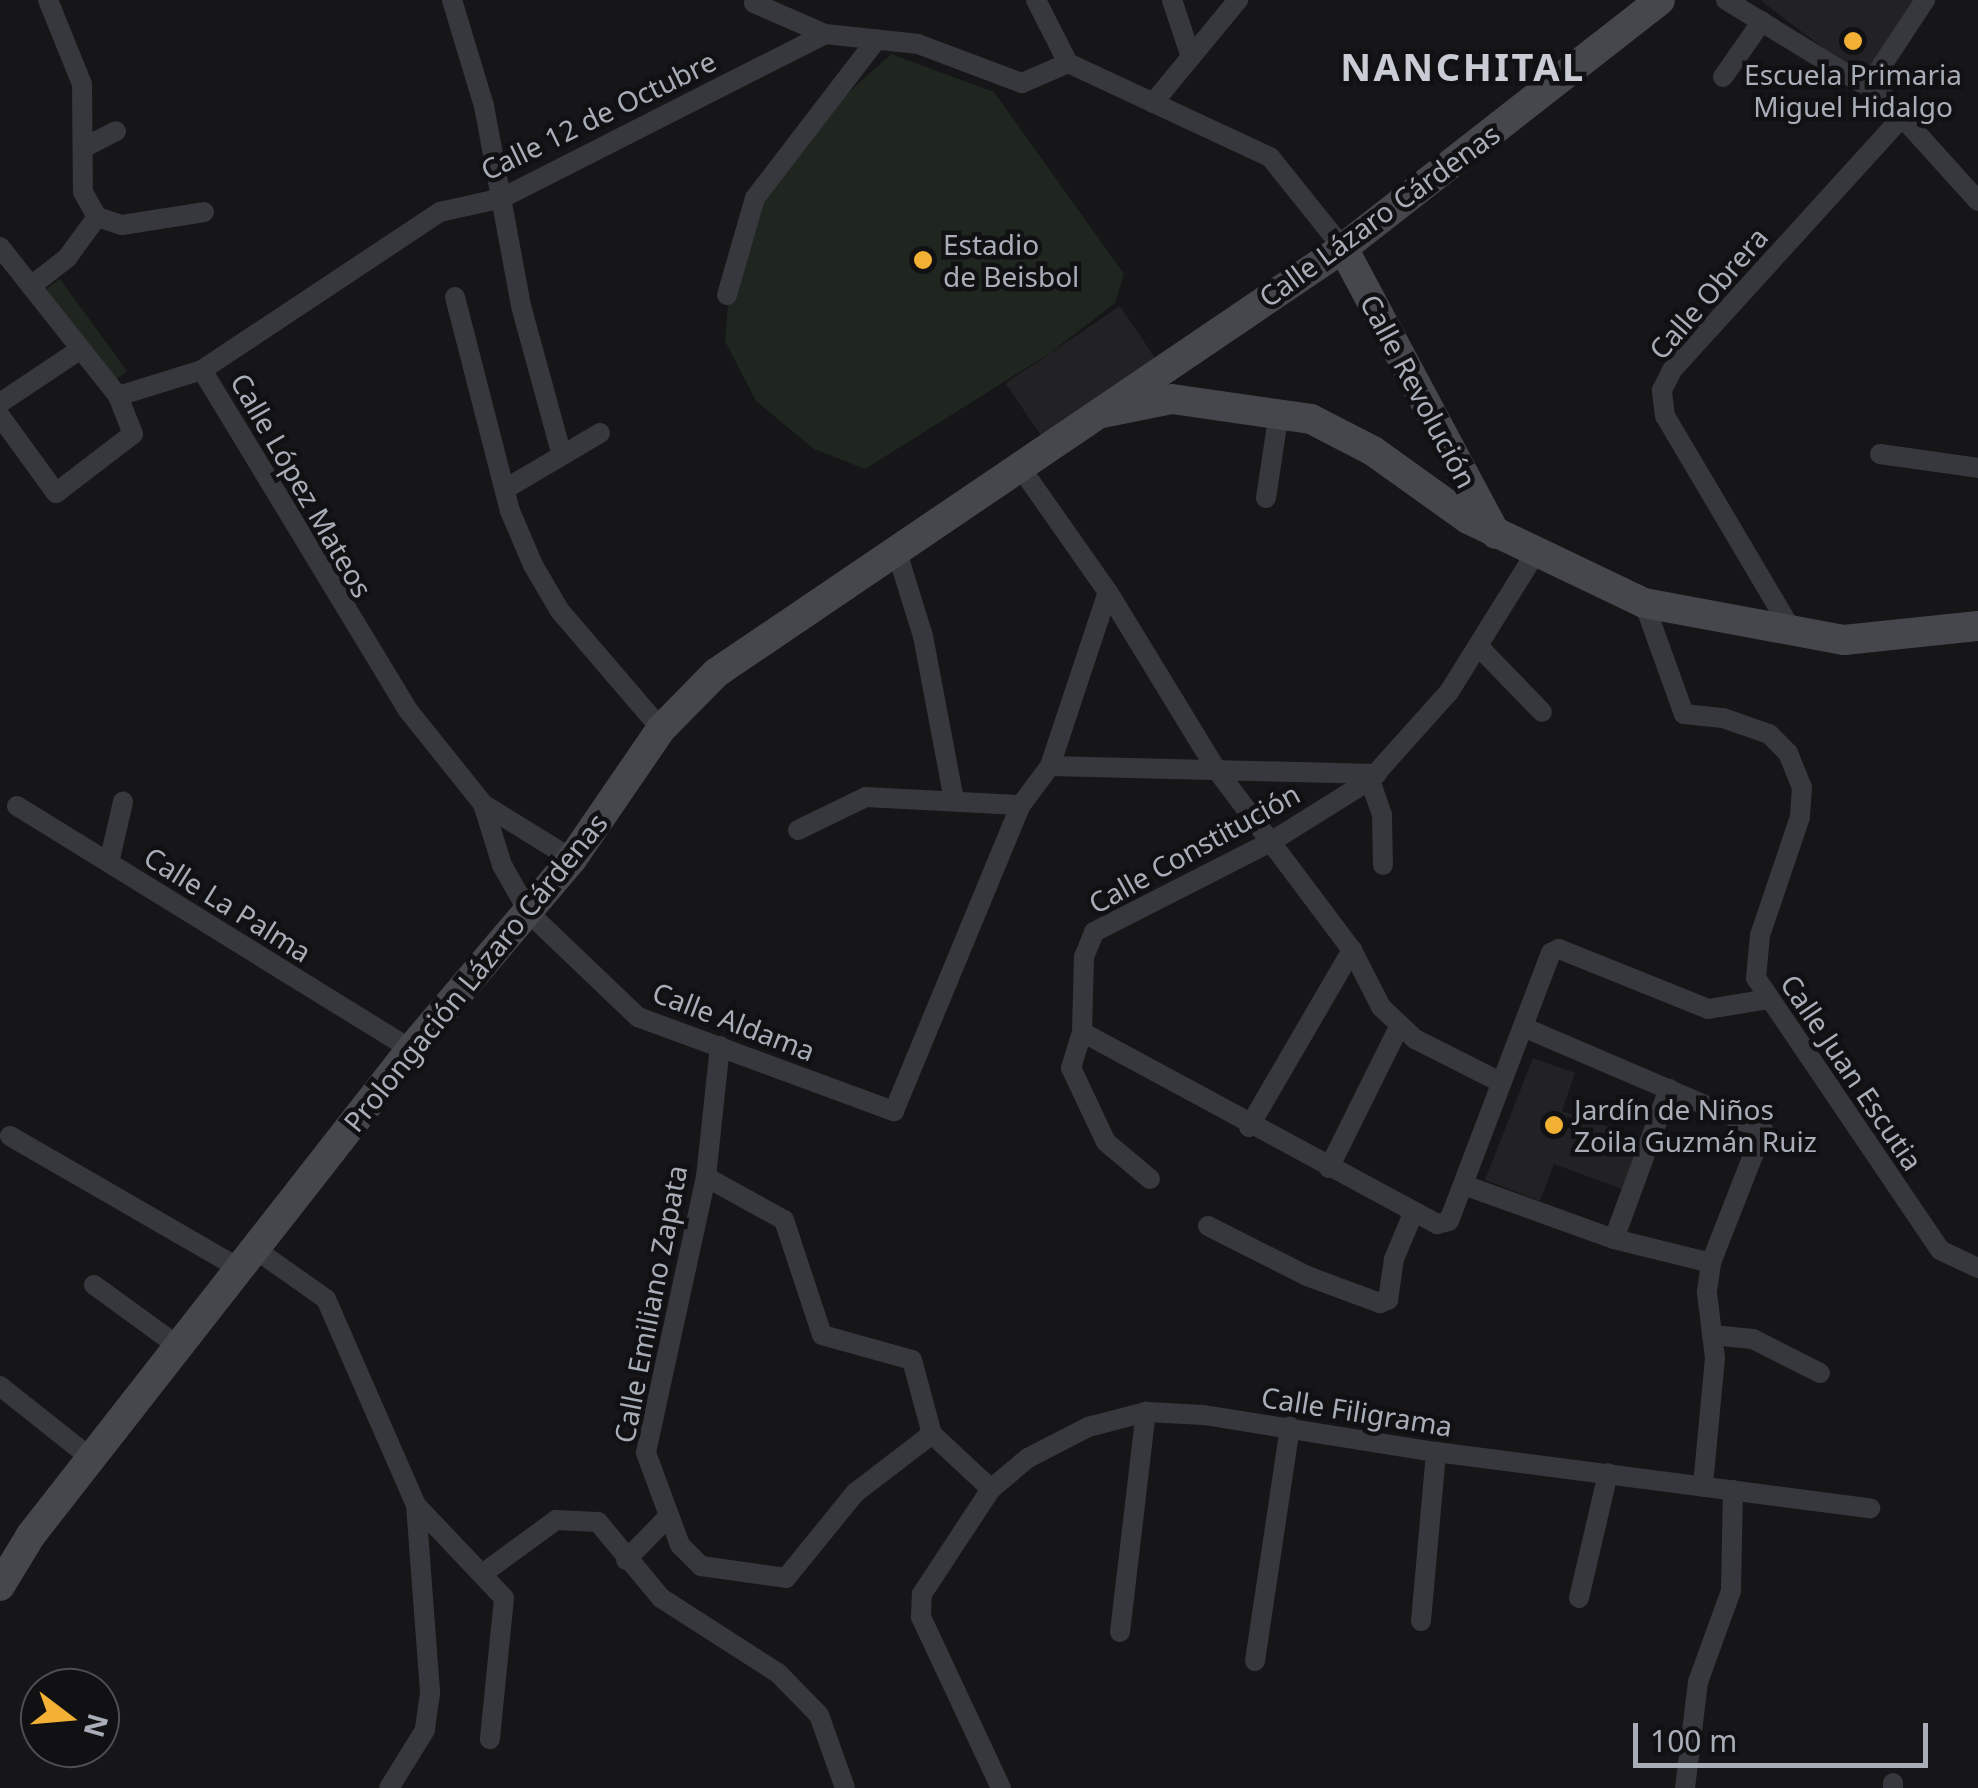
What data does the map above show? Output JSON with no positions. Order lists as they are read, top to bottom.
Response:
{
  "streets": {
    "main road": ["Calle Lázaro Cárdenas", "Calle Revolución", "Prolongación Lázaro Cárdenas"],
    "street": [
      "Calle 12 de Octubre",
      "Calle Obrera",
      "Calle López Mateos",
      "Calle Constitución",
      "Calle La Palma",
      "Calle Aldama",
      "Calle Juan Escutia",
      "Calle Emiliano Zapata",
      "Calle Filigrama"
    ]
  },
  "crossings": [
    ["Calle 12 de Octubre", "Calle López Mateos"],
    ["Calle Lázaro Cárdenas", "Calle Revolución"],
    ["Calle Lázaro Cárdenas", "Prolongación Lázaro Cárdenas"],
    ["Calle Obrera", "Calle Revolución"],
    ["Calle Revolución", "Calle Constitución"],
    ["Calle Revolución", "Prolongación Lázaro Cárdenas"],
    ["Calle Revolución", "Calle Juan Escutia"],
    ["Calle López Mateos", "Prolongación Lázaro Cárdenas"],
    ["Calle López Mateos", "Calle Aldama"],
    ["Calle La Palma", "Prolongación Lázaro Cárdenas"],
    ["Prolongación Lázaro Cárdenas", "Calle Aldama"],
    ["Calle Aldama", "Calle Emiliano Zapata"]
  ],
  "districts": ["NANCHITAL"],
  "places": ["Escuela Primaria Miguel Hidalgo", "Estadio de Beisbol", "Jardín de Niños Zoila Guzmán Ruiz"],
  "scale_bar": "100 m",
  "north": "right"
}
